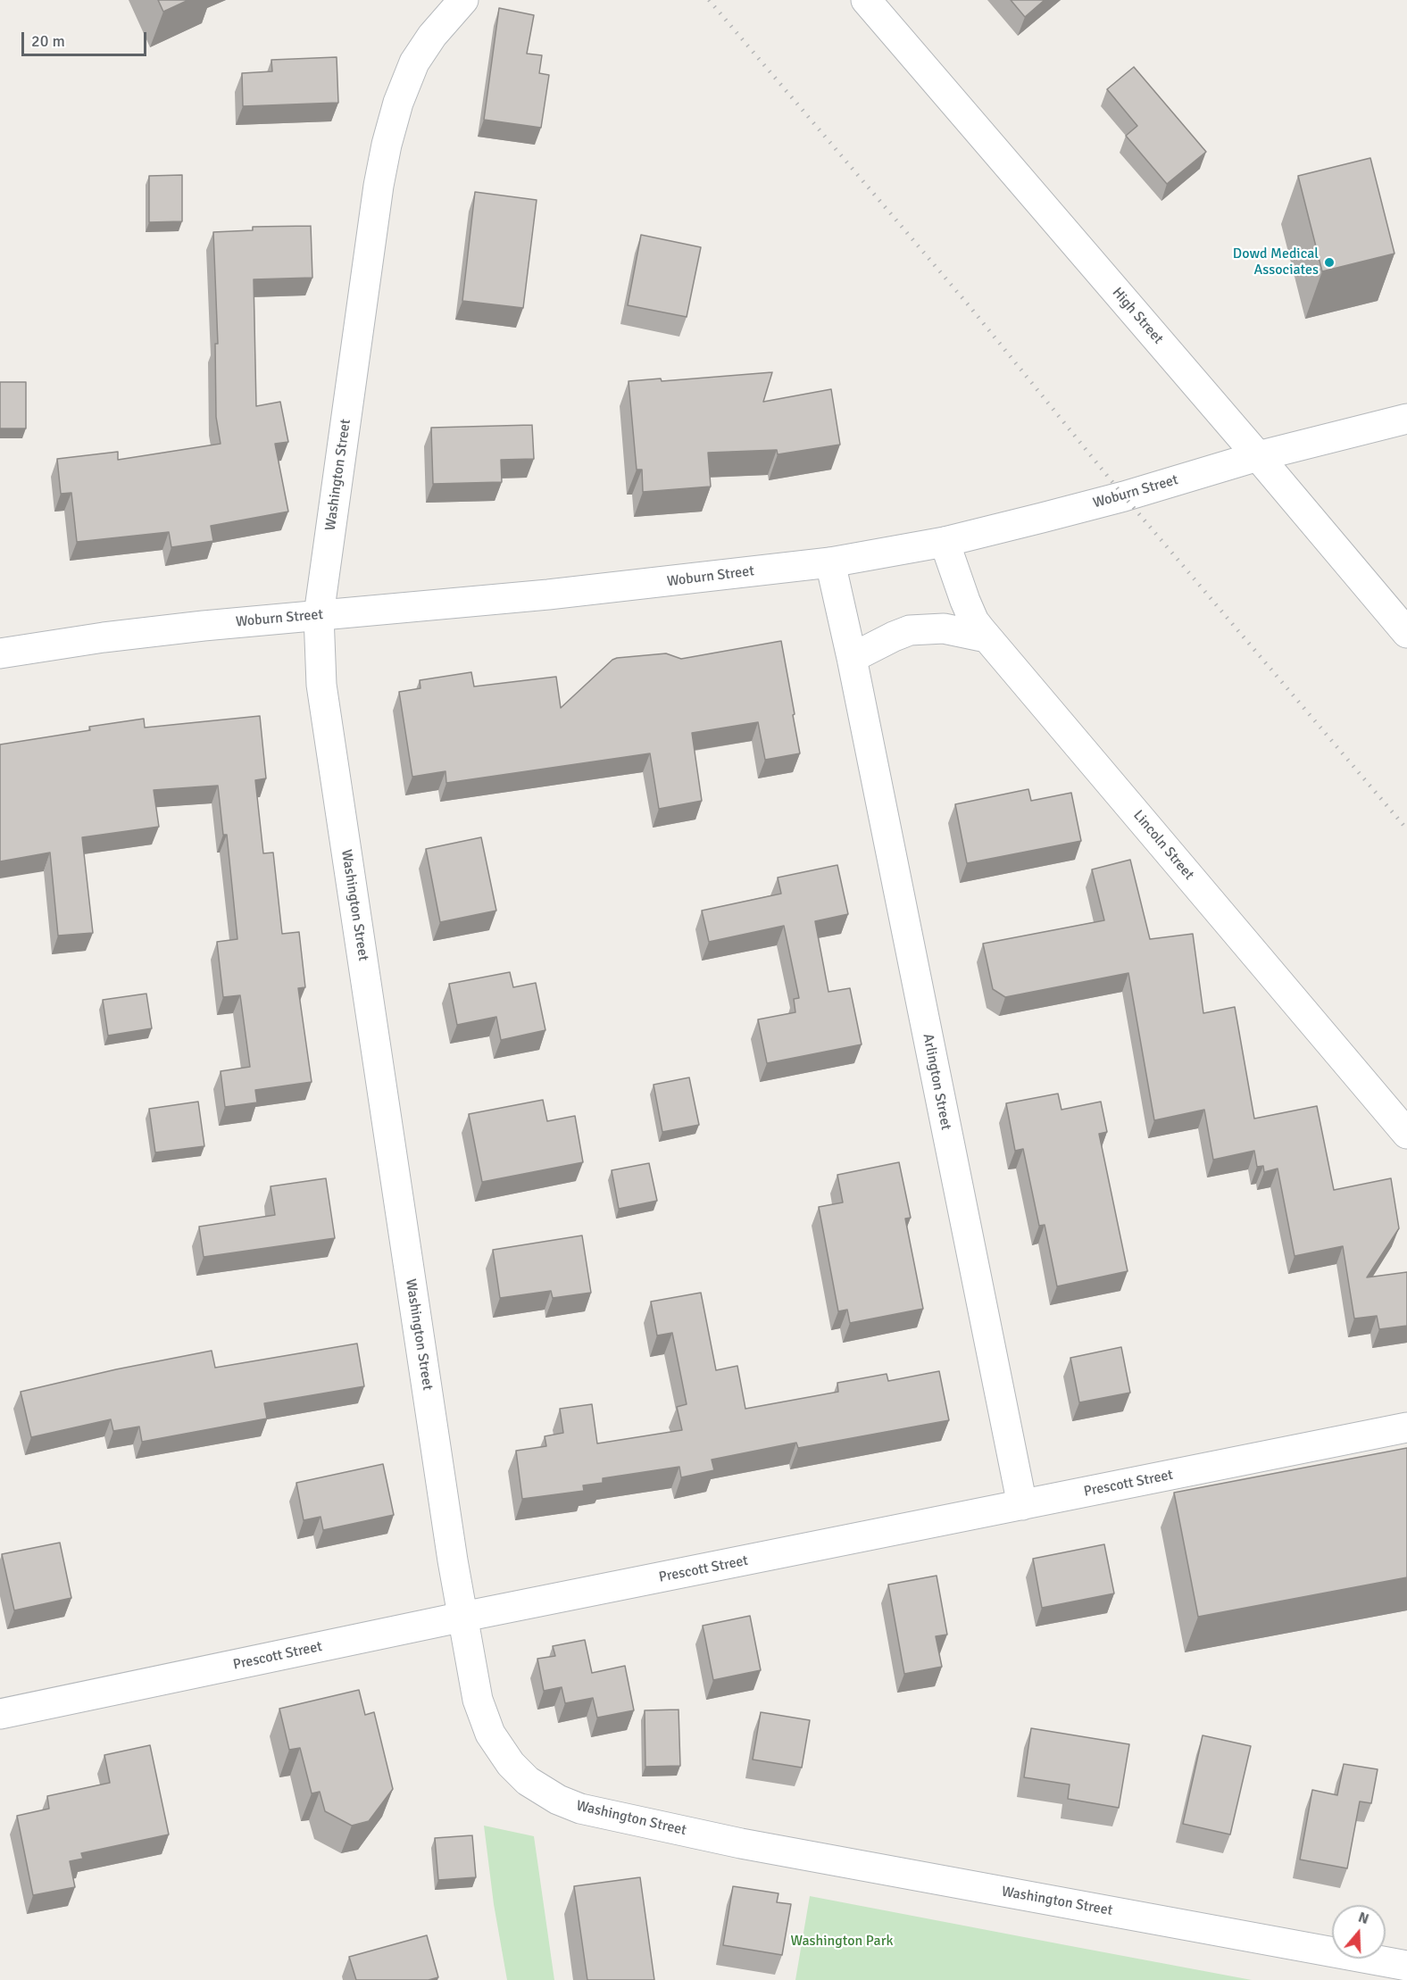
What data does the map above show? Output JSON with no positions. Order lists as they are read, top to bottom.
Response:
{
  "streets": {
    "street": [
      "High Street",
      "Washington Street",
      "Woburn Street",
      "Lincoln Street",
      "Arlington Street",
      "Prescott Street"
    ]
  },
  "crossings": [
    ["High Street", "Woburn Street"],
    ["Washington Street", "Woburn Street"],
    ["Washington Street", "Prescott Street"],
    ["Woburn Street", "Lincoln Street"],
    ["Woburn Street", "Arlington Street"],
    ["Arlington Street", "Prescott Street"]
  ],
  "parks": ["Washington Park"],
  "places": ["Dowd Medical Associates"],
  "scale_bar": "20 m",
  "north": "top"
}
